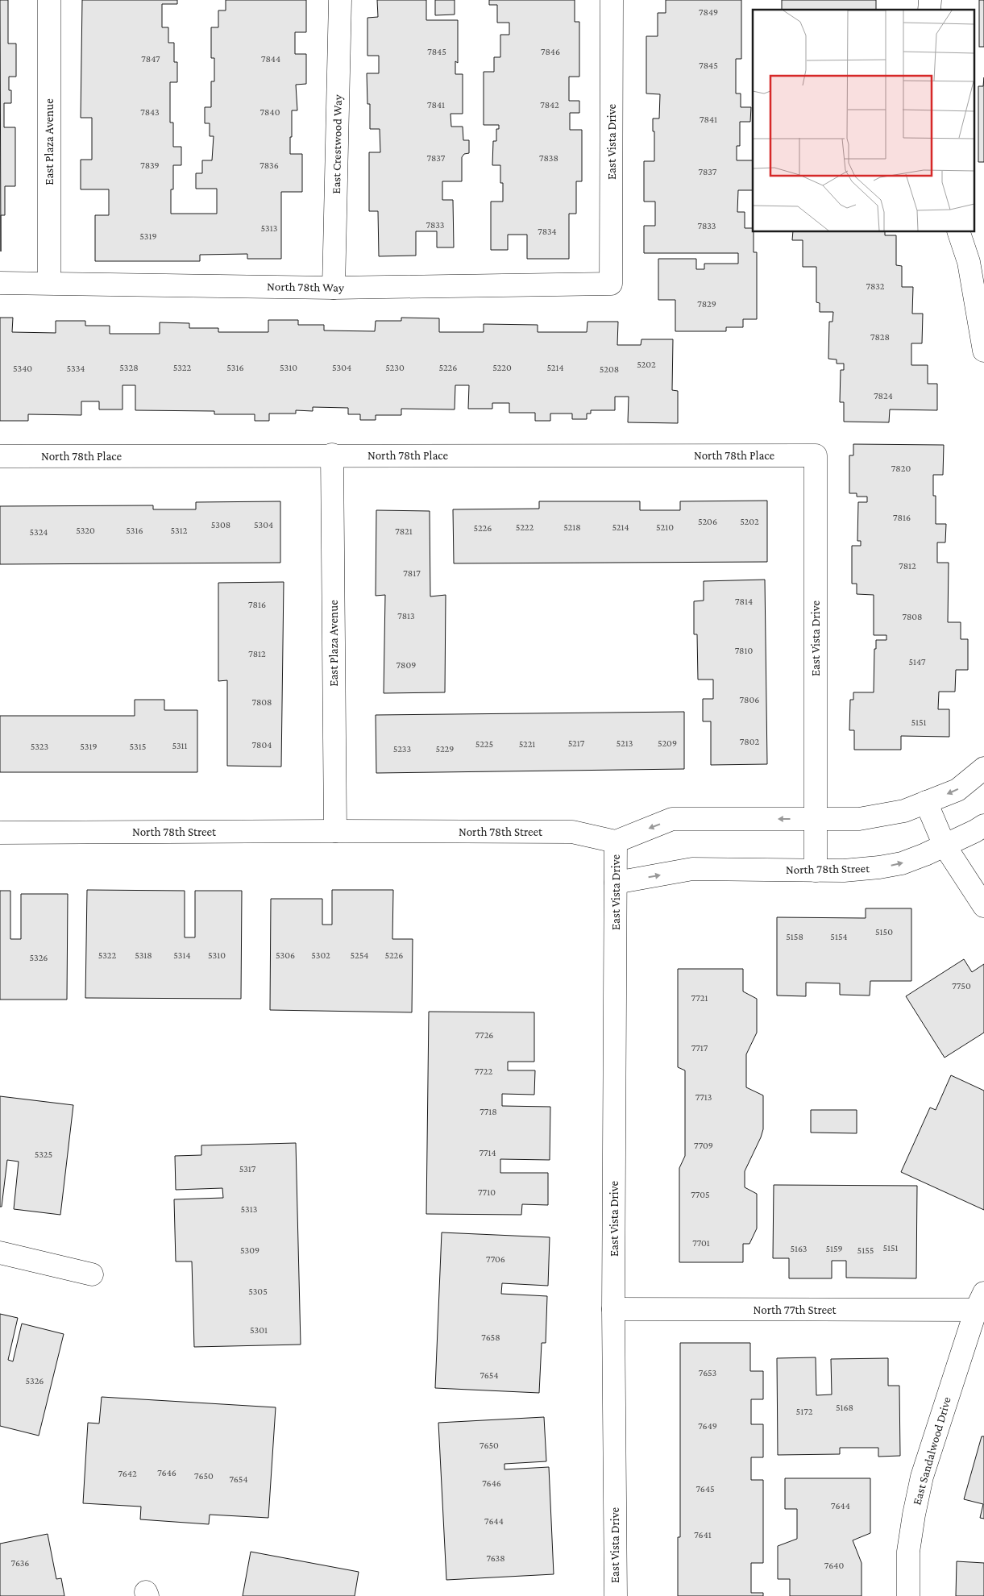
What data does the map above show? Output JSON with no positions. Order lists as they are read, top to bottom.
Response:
{
  "streets": {
    "street": [
      "East Plaza Avenue",
      "East Vista Drive",
      "East Crestwood Way",
      "North 78th Way",
      "North 78th Place",
      "North 78th Street",
      "North 77th Street",
      "East Sandalwood Drive"
    ]
  },
  "crossings": [
    ["East Plaza Avenue", "North 78th Way"],
    ["East Plaza Avenue", "North 78th Place"],
    ["East Plaza Avenue", "North 78th Street"],
    ["East Vista Drive", "North 78th Way"],
    ["East Vista Drive", "North 78th Place"],
    ["East Vista Drive", "North 78th Street"],
    ["East Vista Drive", "North 77th Street"],
    ["East Crestwood Way", "North 78th Way"],
    ["North 77th Street", "East Sandalwood Drive"]
  ],
  "house_numbers": [
    "7849",
    "7845",
    "7846",
    "7847",
    "7844",
    "7845",
    "7841",
    "7842",
    "7843",
    "7840",
    "7841",
    "7837",
    "7838",
    "7839",
    "7836",
    "7837",
    "7833",
    "7833",
    "5313",
    "7834",
    "5319",
    "7832",
    "7829",
    "7828",
    "5202",
    "5328",
    "5322",
    "5316",
    "5310",
    "5304",
    "5230",
    "5226",
    "5220",
    "5214",
    "5340",
    "5334",
    "5208",
    "7824",
    "7820",
    "7816",
    "5206",
    "5202",
    "5308",
    "5304",
    "5222",
    "5218",
    "5214",
    "5210",
    "5226",
    "5320",
    "5316",
    "5312",
    "7821",
    "5324",
    "7812",
    "7817",
    "7814",
    "7816",
    "7813",
    "7808",
    "7810",
    "7812",
    "5147",
    "7809",
    "7806",
    "7808",
    "5151",
    "7802",
    "5217",
    "5213",
    "5209",
    "5225",
    "5221",
    "7804",
    "5311",
    "5323",
    "5319",
    "5315",
    "5233",
    "5229",
    "5150",
    "5158",
    "5154",
    "5322",
    "5318",
    "5314",
    "5310",
    "5306",
    "5302",
    "5254",
    "5226",
    "5326",
    "7750",
    "7721",
    "7726",
    "7717",
    "7722",
    "7713",
    "7718",
    "7709",
    "7714",
    "5325",
    "5317",
    "7710",
    "7705",
    "5313",
    "7701",
    "5151",
    "5163",
    "5159",
    "5309",
    "5155",
    "7706",
    "5305",
    "5301",
    "7658",
    "7653",
    "7654",
    "5326",
    "5168",
    "5172",
    "7649",
    "7650",
    "7646",
    "7642",
    "7650",
    "7654",
    "7646",
    "7645",
    "7644",
    "7644",
    "7641",
    "7638",
    "7636",
    "7640"
  ]
}
